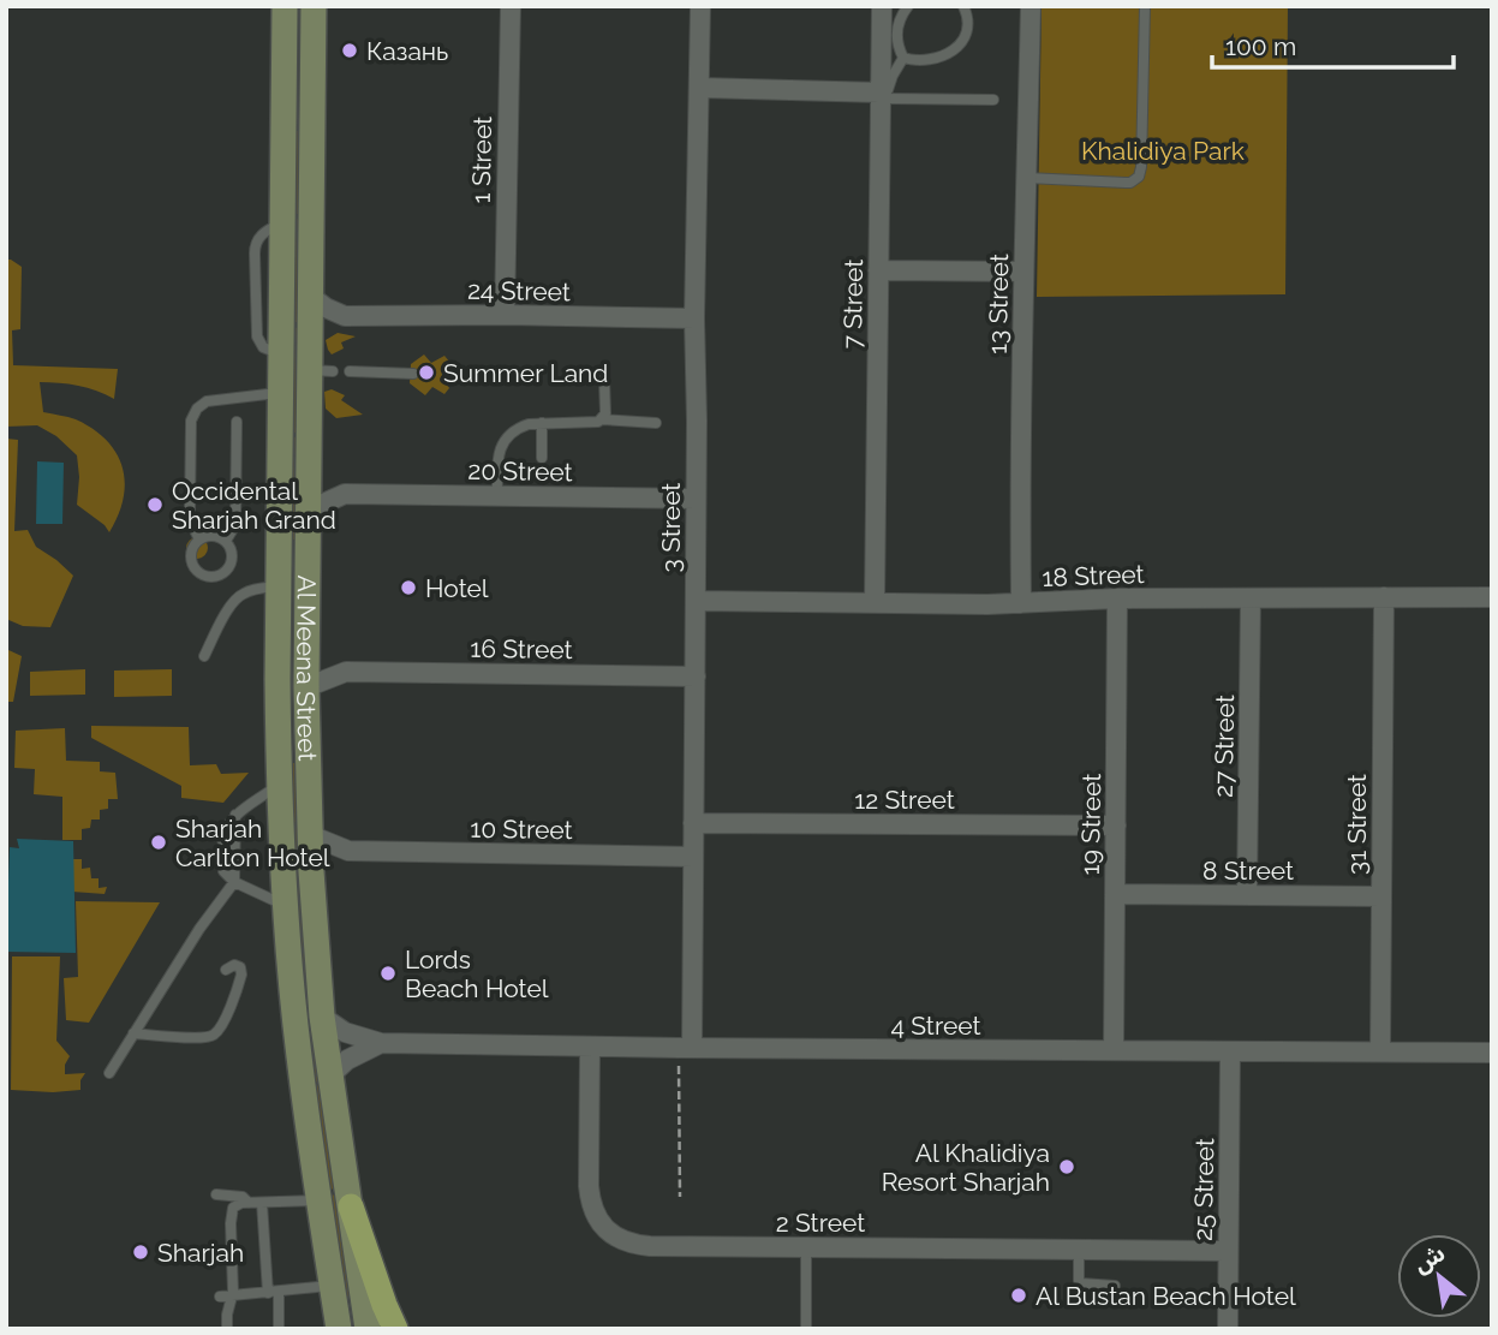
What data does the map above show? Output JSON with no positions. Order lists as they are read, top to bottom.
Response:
{
  "streets": {
    "main road": ["Al Meena Street"],
    "street": [
      "1 Street",
      "24 Street",
      "7 Street",
      "13 Street",
      "20 Street",
      "3 Street",
      "18 Street",
      "16 Street",
      "27 Street",
      "12 Street",
      "19 Street",
      "31 Street",
      "10 Street",
      "8 Street",
      "4 Street",
      "25 Street",
      "2 Street"
    ]
  },
  "crossings": [
    ["1 Street", "24 Street"],
    ["24 Street", "3 Street"],
    ["24 Street", "Al Meena Street"],
    ["7 Street", "18 Street"],
    ["13 Street", "18 Street"],
    ["20 Street", "3 Street"],
    ["3 Street", "18 Street"],
    ["3 Street", "16 Street"],
    ["3 Street", "12 Street"],
    ["3 Street", "10 Street"],
    ["3 Street", "4 Street"],
    ["18 Street", "27 Street"],
    ["18 Street", "19 Street"],
    ["18 Street", "31 Street"],
    ["16 Street", "Al Meena Street"],
    ["Al Meena Street", "10 Street"],
    ["Al Meena Street", "4 Street"],
    ["27 Street", "8 Street"],
    ["12 Street", "19 Street"],
    ["19 Street", "8 Street"],
    ["19 Street", "4 Street"],
    ["31 Street", "8 Street"],
    ["31 Street", "4 Street"],
    ["4 Street", "25 Street"],
    ["4 Street", "2 Street"],
    ["25 Street", "2 Street"]
  ],
  "parks": ["Khalidiya Park"],
  "places": [
    "Казань",
    "Summer Land",
    "Occidental Sharjah Grand",
    "Hotel",
    "Sharjah Carlton Hotel",
    "Lords Beach Hotel",
    "Al Khalidiya Resort Sharjah",
    "Sharjah",
    "Al Bustan Beach Hotel"
  ],
  "scale_bar": "100 m",
  "north": "top left"
}
